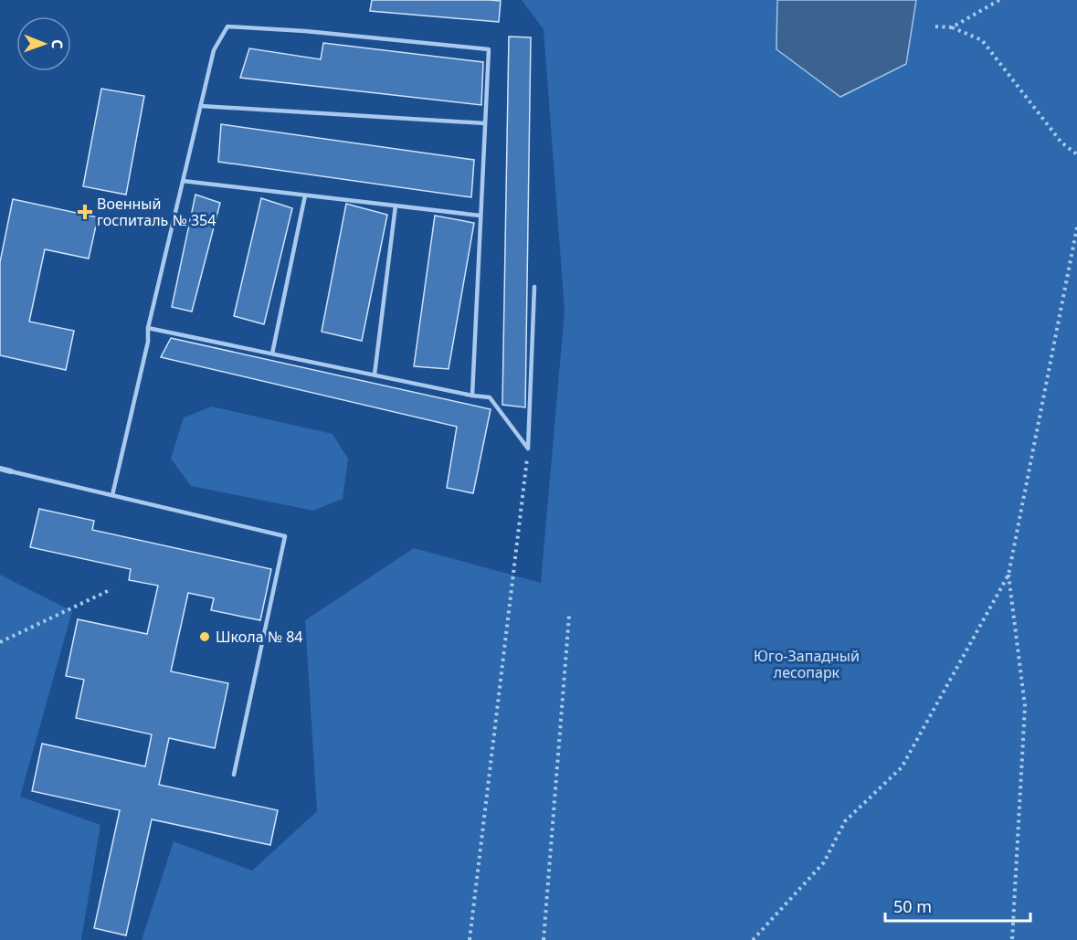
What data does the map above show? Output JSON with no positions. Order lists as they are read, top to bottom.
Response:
{
  "parks": ["Юго-Западный лесопарк"],
  "places": {
    "health": ["Военный госпиталь № 354"],
    "other": ["Школа № 84"]
  },
  "scale_bar": "50 m",
  "north": "right"
}
